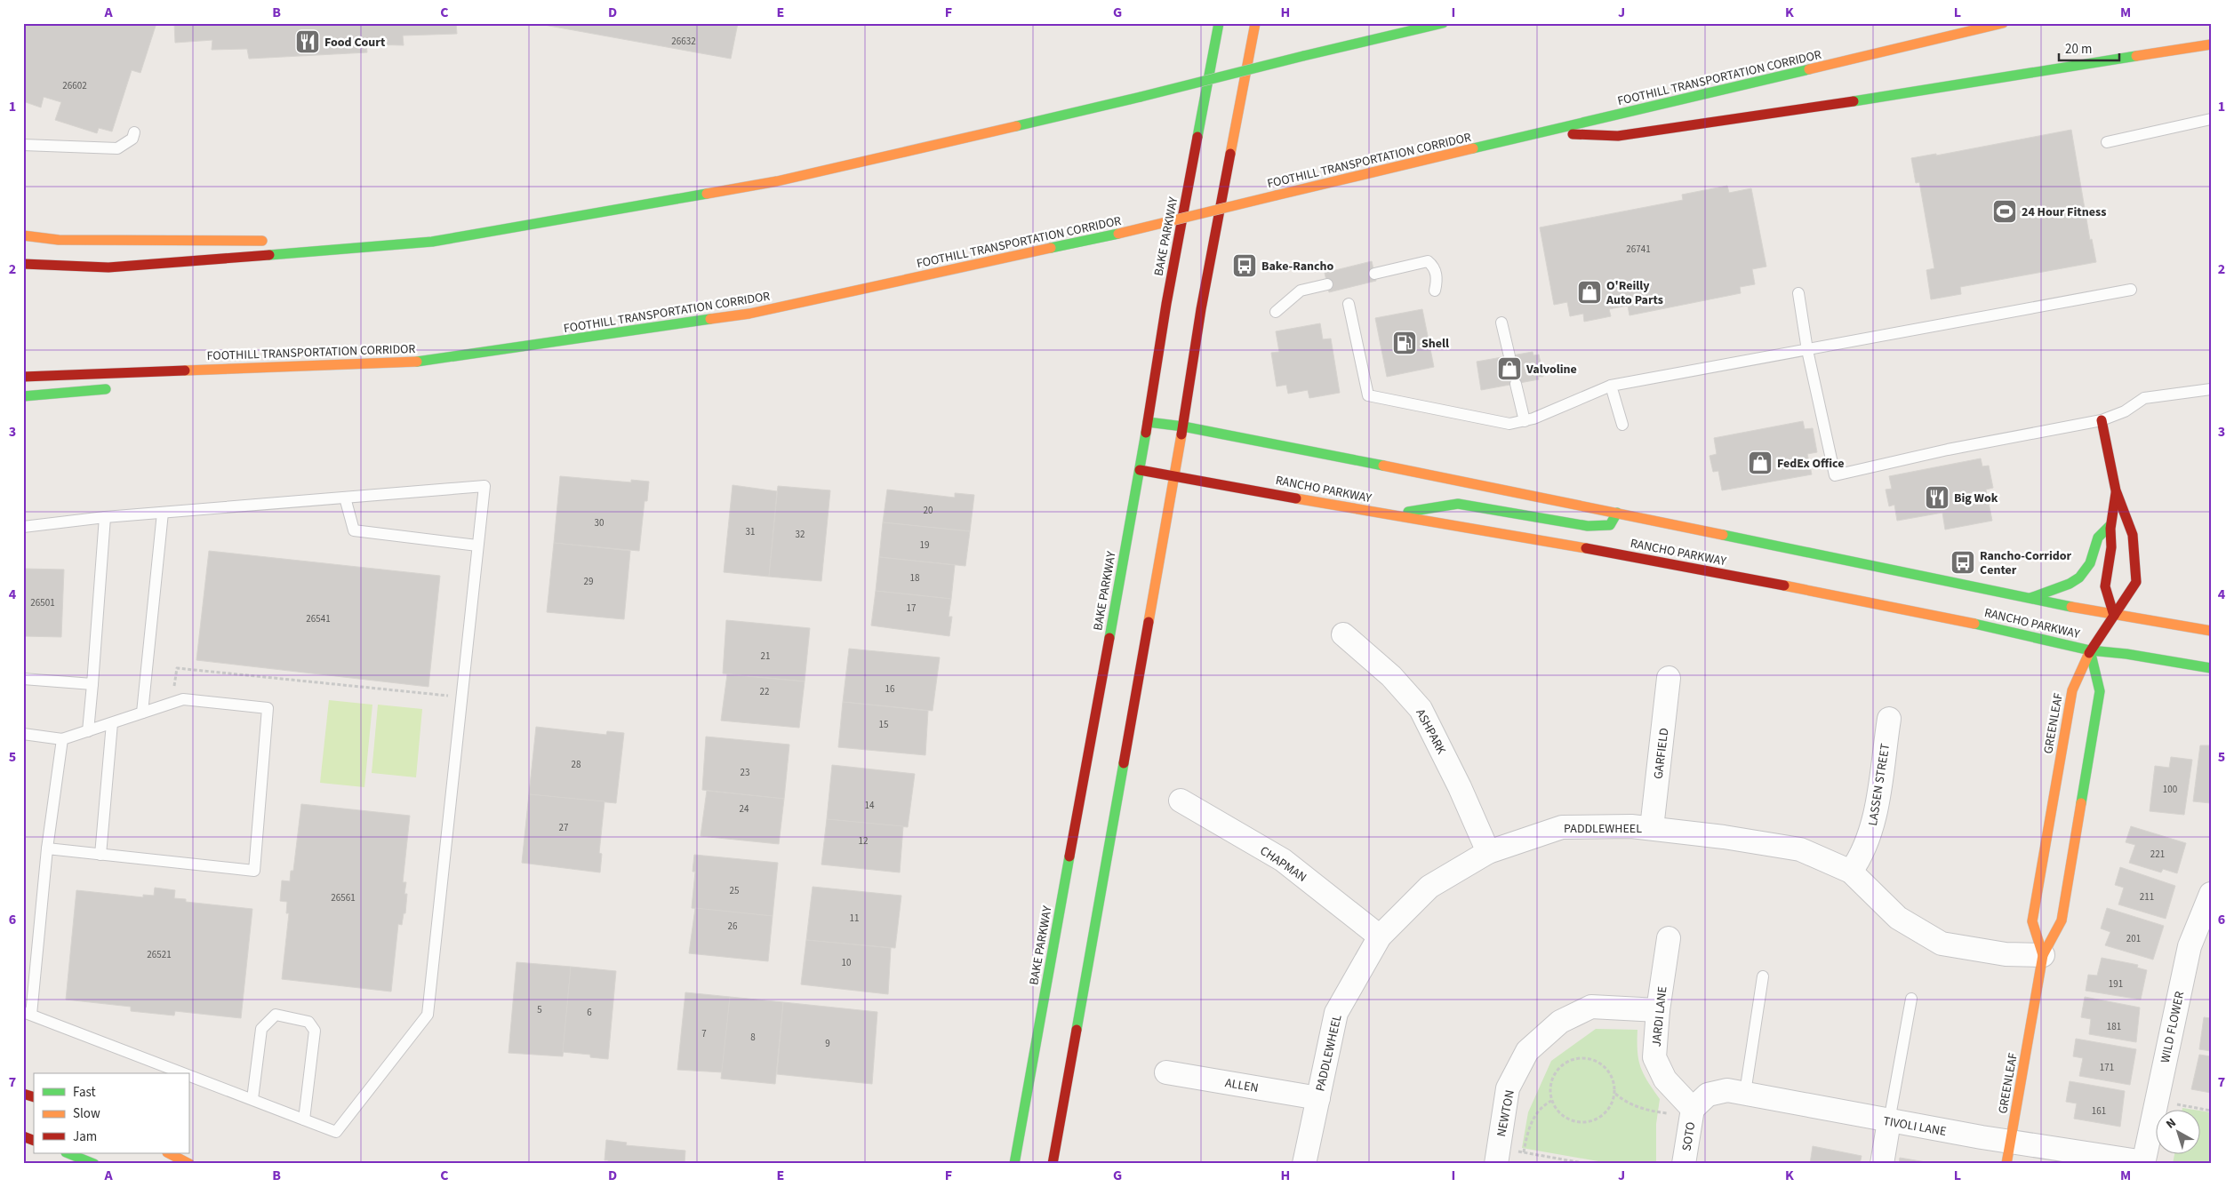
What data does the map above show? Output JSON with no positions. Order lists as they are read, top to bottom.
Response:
{
  "streets": {
    "main road": [
      "FOOTHILL TRANSPORTATION CORRIDOR",
      "BAKE PARKWAY",
      "RANCHO PARKWAY",
      "GREENLEAF"
    ],
    "street": [
      "ASHPARK",
      "GARFIELD",
      "LASSEN STREET",
      "PADDLEWHEEL",
      "CHAPMAN",
      "JARDI LANE",
      "WILD FLOWER",
      "ALLEN",
      "NEWTON",
      "TIVOLI LANE",
      "SOTO"
    ]
  },
  "crossings": [
    ["BAKE PARKWAY", "RANCHO PARKWAY"],
    ["RANCHO PARKWAY", "GREENLEAF"],
    ["GREENLEAF", "PADDLEWHEEL"],
    ["GREENLEAF", "TIVOLI LANE"],
    ["ASHPARK", "PADDLEWHEEL"],
    ["GARFIELD", "PADDLEWHEEL"],
    ["LASSEN STREET", "PADDLEWHEEL"],
    ["PADDLEWHEEL", "CHAPMAN"],
    ["PADDLEWHEEL", "ALLEN"],
    ["JARDI LANE", "NEWTON"],
    ["JARDI LANE", "TIVOLI LANE"],
    ["JARDI LANE", "SOTO"],
    ["WILD FLOWER", "TIVOLI LANE"],
    ["TIVOLI LANE", "SOTO"]
  ],
  "places": {
    "restaurant": ["Food Court", "Big Wok"],
    "sports": ["24 Hour Fitness"],
    "bus stop": ["Bake-Rancho", "Rancho-Corridor Center"],
    "shop": ["O'Reilly Auto Parts", "Valvoline", "FedEx Office"],
    "fuel station": ["Shell"]
  },
  "house_numbers": [
    "26632",
    "26602",
    "26741",
    "20",
    "30",
    "31",
    "32",
    "19",
    "18",
    "29",
    "26501",
    "17",
    "26541",
    "21",
    "16",
    "22",
    "15",
    "28",
    "23",
    "100",
    "14",
    "24",
    "27",
    "12",
    "221",
    "25",
    "211",
    "26561",
    "11",
    "26",
    "201",
    "26521",
    "10",
    "191",
    "5",
    "6",
    "181",
    "7",
    "8",
    "9",
    "171",
    "161"
  ],
  "legend": ["Fast", "Slow", "Jam"],
  "scale_bar": "20 m",
  "north": "top left",
  "grid": {
    "columns": [
      "A",
      "B",
      "C",
      "D",
      "E",
      "F",
      "G",
      "H",
      "I",
      "J",
      "K",
      "L",
      "M"
    ],
    "rows": [
      "1",
      "2",
      "3",
      "4",
      "5",
      "6",
      "7"
    ]
  }
}
